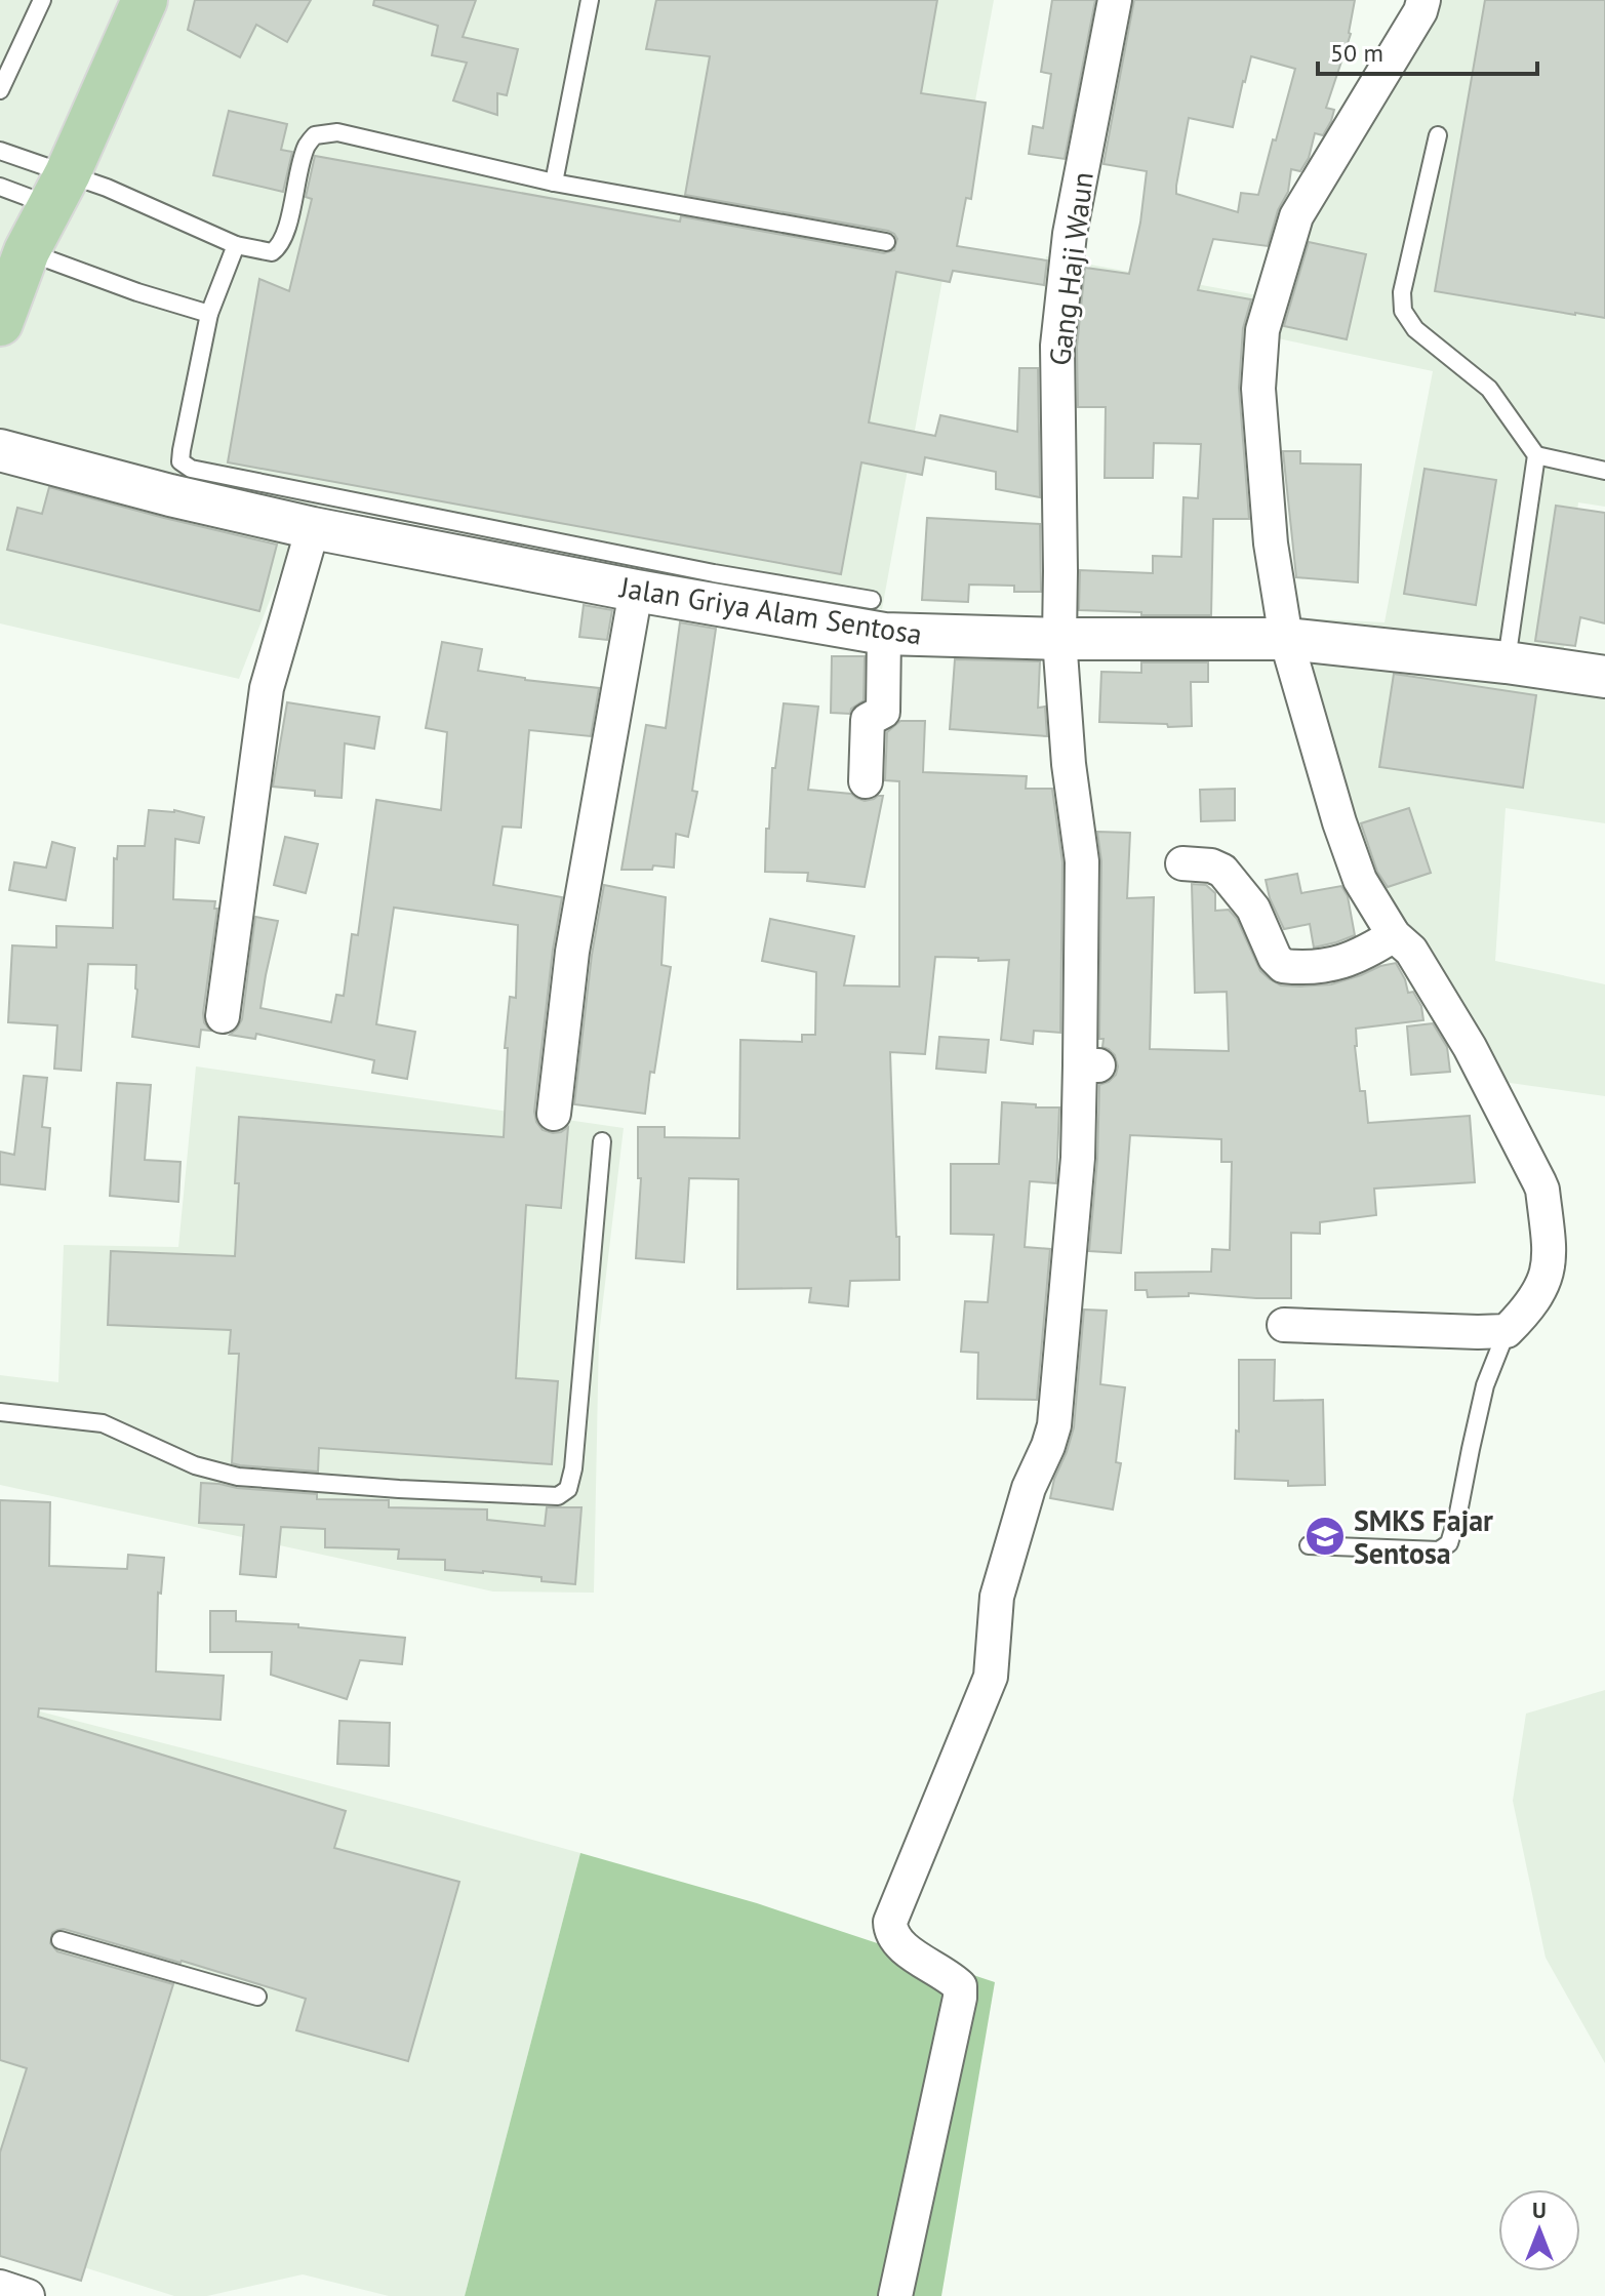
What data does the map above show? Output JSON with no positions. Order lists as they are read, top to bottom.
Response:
{
  "streets": {
    "street": ["Gang Haji Waun", "Jalan Griya Alam Sentosa"]
  },
  "crossings": [
    ["Gang Haji Waun", "Jalan Griya Alam Sentosa"]
  ],
  "places": {
    "school or university": ["SMKS Fajar Sentosa"]
  },
  "scale_bar": "50 m",
  "north": "top"
}
